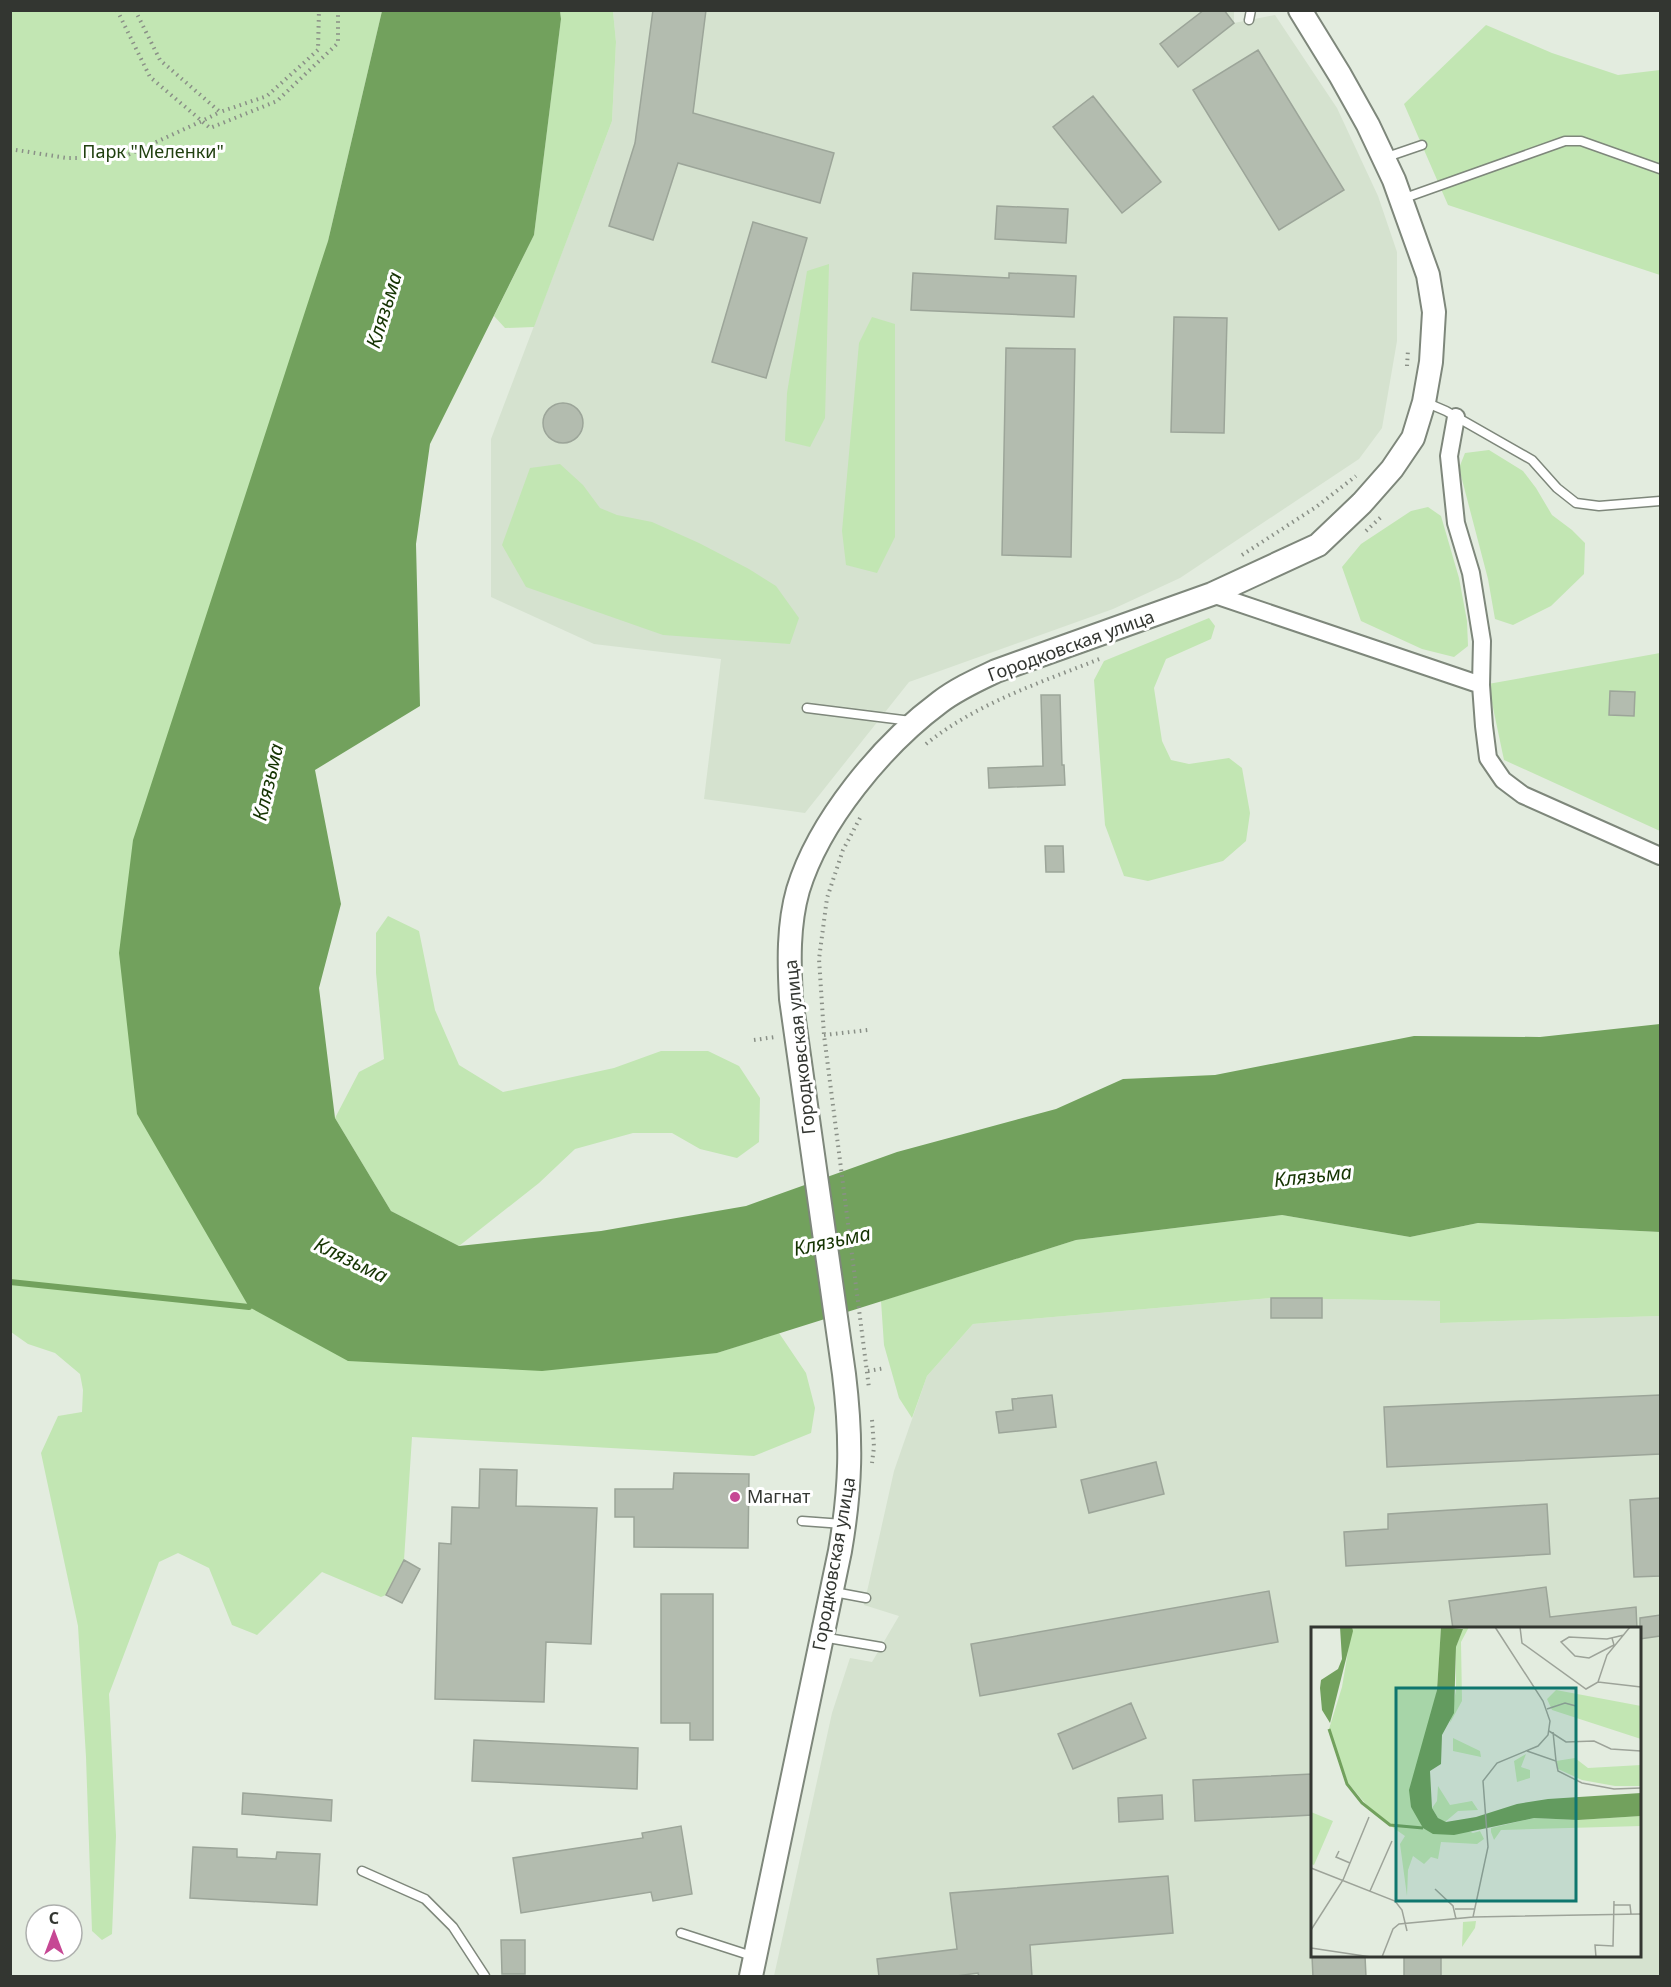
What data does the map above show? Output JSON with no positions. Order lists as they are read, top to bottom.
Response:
{
  "streets": {
    "main road": ["Городковская улица"]
  },
  "water": ["Клязьма"],
  "parks": ["Парк \"Меленки\""],
  "places": ["Магнат"],
  "north": "top"
}
